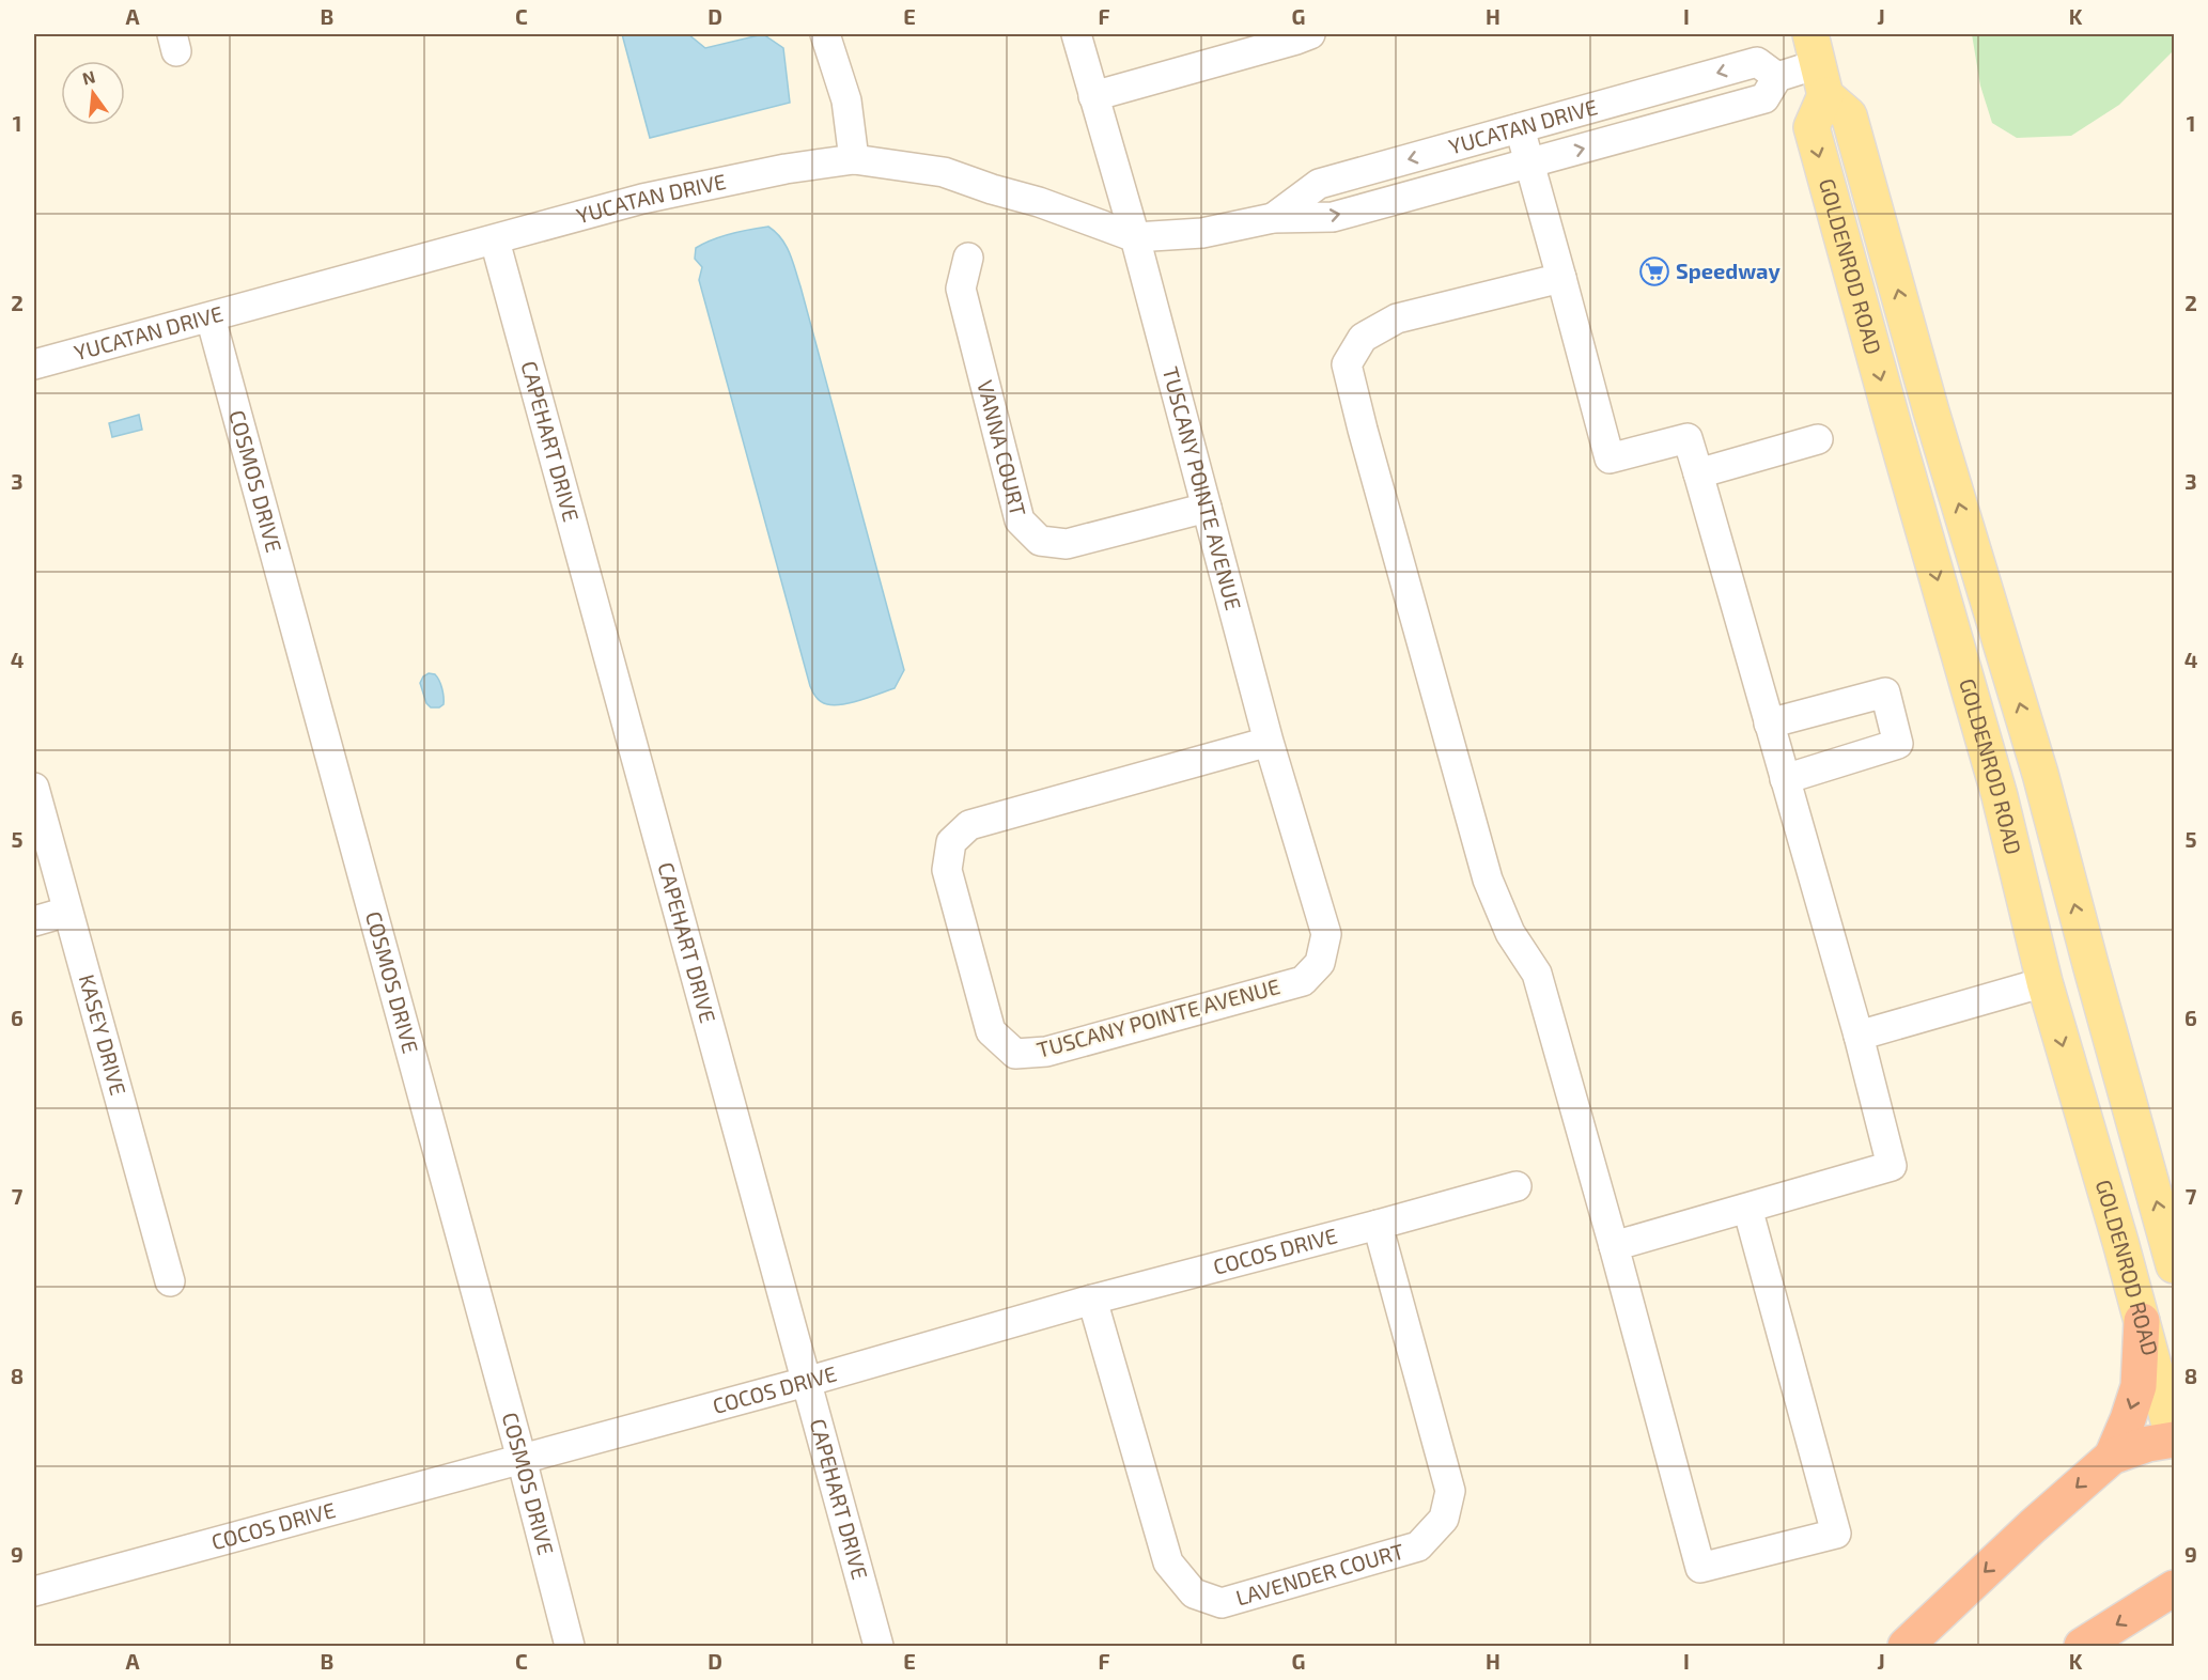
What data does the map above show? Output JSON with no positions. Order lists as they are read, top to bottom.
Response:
{
  "streets": {
    "main road": ["GOLDENROD ROAD"],
    "street": [
      "YUCATAN DRIVE",
      "CAPEHART DRIVE",
      "VANNA COURT",
      "COSMOS DRIVE",
      "TUSCANY POINTE AVENUE",
      "KASEY DRIVE",
      "COCOS DRIVE",
      "LAVENDER COURT"
    ]
  },
  "crossings": [
    ["YUCATAN DRIVE", "CAPEHART DRIVE"],
    ["YUCATAN DRIVE", "COSMOS DRIVE"],
    ["YUCATAN DRIVE", "TUSCANY POINTE AVENUE"],
    ["CAPEHART DRIVE", "COCOS DRIVE"],
    ["VANNA COURT", "TUSCANY POINTE AVENUE"],
    ["COSMOS DRIVE", "COCOS DRIVE"],
    ["COCOS DRIVE", "LAVENDER COURT"]
  ],
  "places": {
    "supermarket": ["Speedway"]
  },
  "north": "top",
  "grid": {
    "columns": [
      "A",
      "B",
      "C",
      "D",
      "E",
      "F",
      "G",
      "H",
      "I",
      "J",
      "K"
    ],
    "rows": [
      "1",
      "2",
      "3",
      "4",
      "5",
      "6",
      "7",
      "8",
      "9"
    ]
  }
}
